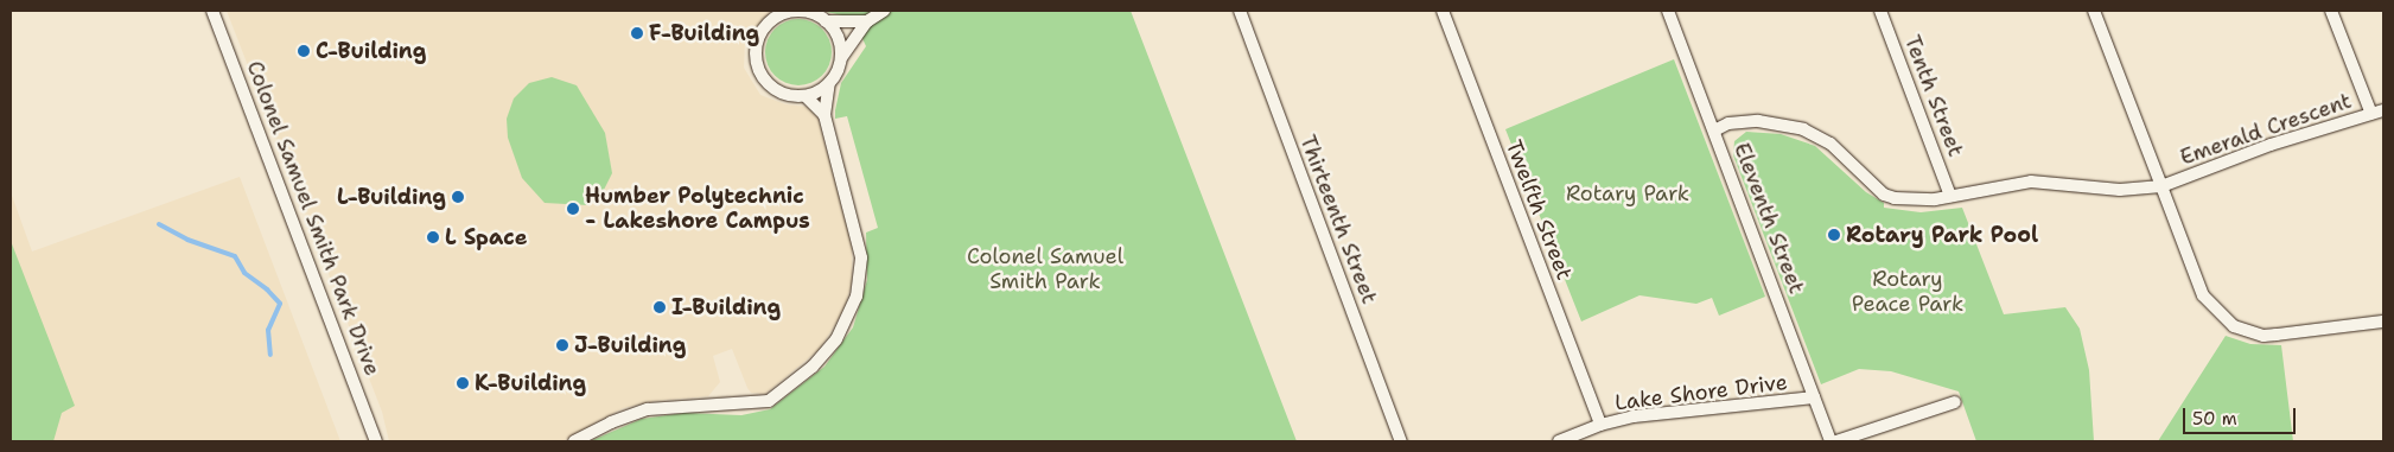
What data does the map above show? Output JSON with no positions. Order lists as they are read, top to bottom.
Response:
{
  "streets": {
    "street": [
      "Tenth Street",
      "Emerald Crescent",
      "Twelfth Street",
      "Colonel Samuel Smith Park Drive",
      "Eleventh Street",
      "Thirteenth Street",
      "Lake Shore Drive"
    ]
  },
  "crossings": [
    ["Twelfth Street", "Lake Shore Drive"],
    ["Eleventh Street", "Lake Shore Drive"]
  ],
  "parks": ["Rotary Park", "Colonel Samuel Smith Park", "Rotary Peace Park"],
  "places": [
    "F-Building",
    "C-Building",
    "L-Building",
    "Humber Polytechnic - Lakeshore Campus",
    "Rotary Park Pool",
    "L Space",
    "I-Building",
    "J-Building",
    "K-Building"
  ],
  "scale_bar": "50 m"
}
